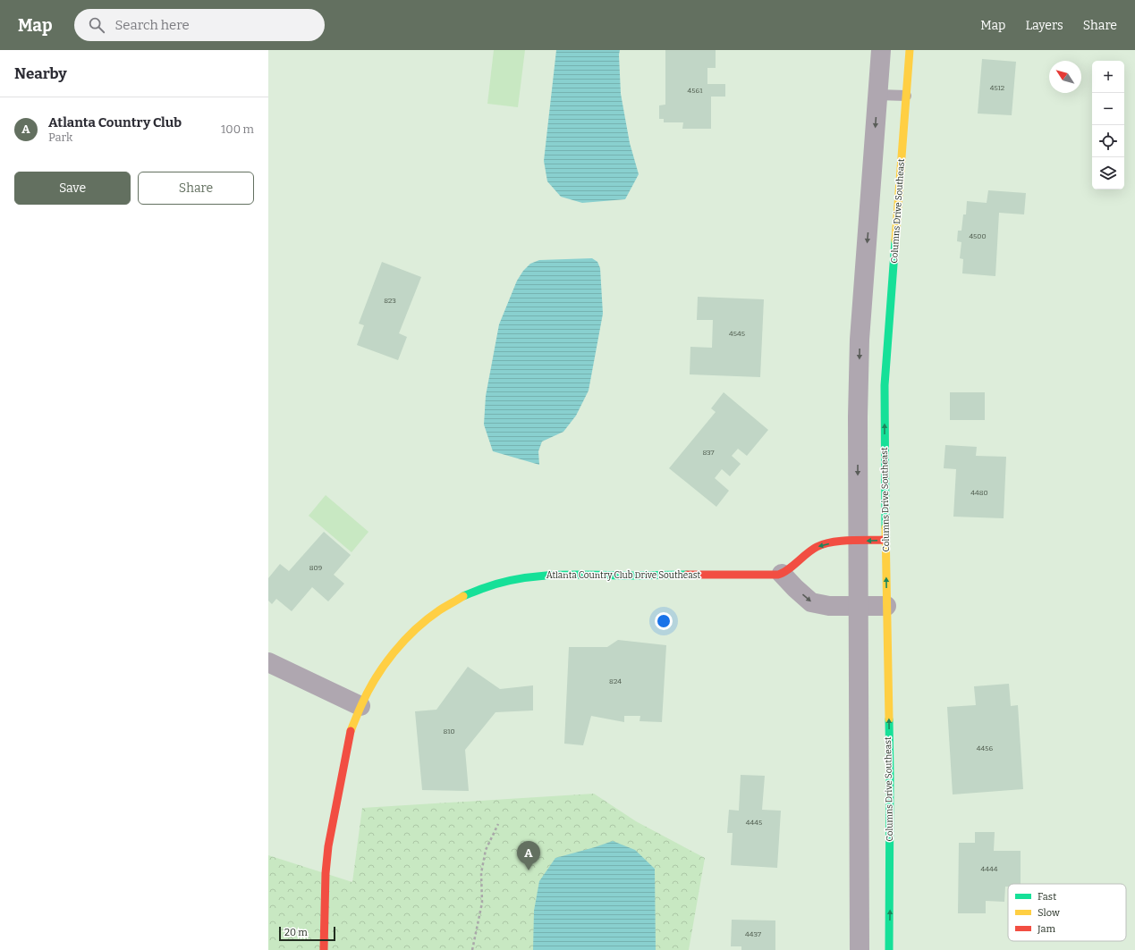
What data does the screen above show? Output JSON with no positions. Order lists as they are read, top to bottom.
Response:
{
  "streets": {
    "street": ["Columns Drive Southeast", "Atlanta Country Club Drive Southeast"]
  },
  "house_numbers": [
    "4512",
    "4561",
    "4500",
    "823",
    "4545",
    "837",
    "4480",
    "809",
    "824",
    "810",
    "4456",
    "4445",
    "4444",
    "4437"
  ],
  "legend": ["Fast", "Slow", "Jam"],
  "scale_bar": "20 m",
  "north": "top left",
  "page": {
    "header": "Map",
    "search": "Search here",
    "nav": ["Map", "Layers", "Share"],
    "heading": "Nearby",
    "map_buttons": ["+", "−"],
    "list": [
      {
        "mark": "A",
        "name": "Atlanta Country Club",
        "note": "Park",
        "value": "100 m"
      }
    ],
    "buttons": ["Save", "Share"],
    "pins": "A",
    "scale": "20 m"
  }
}
